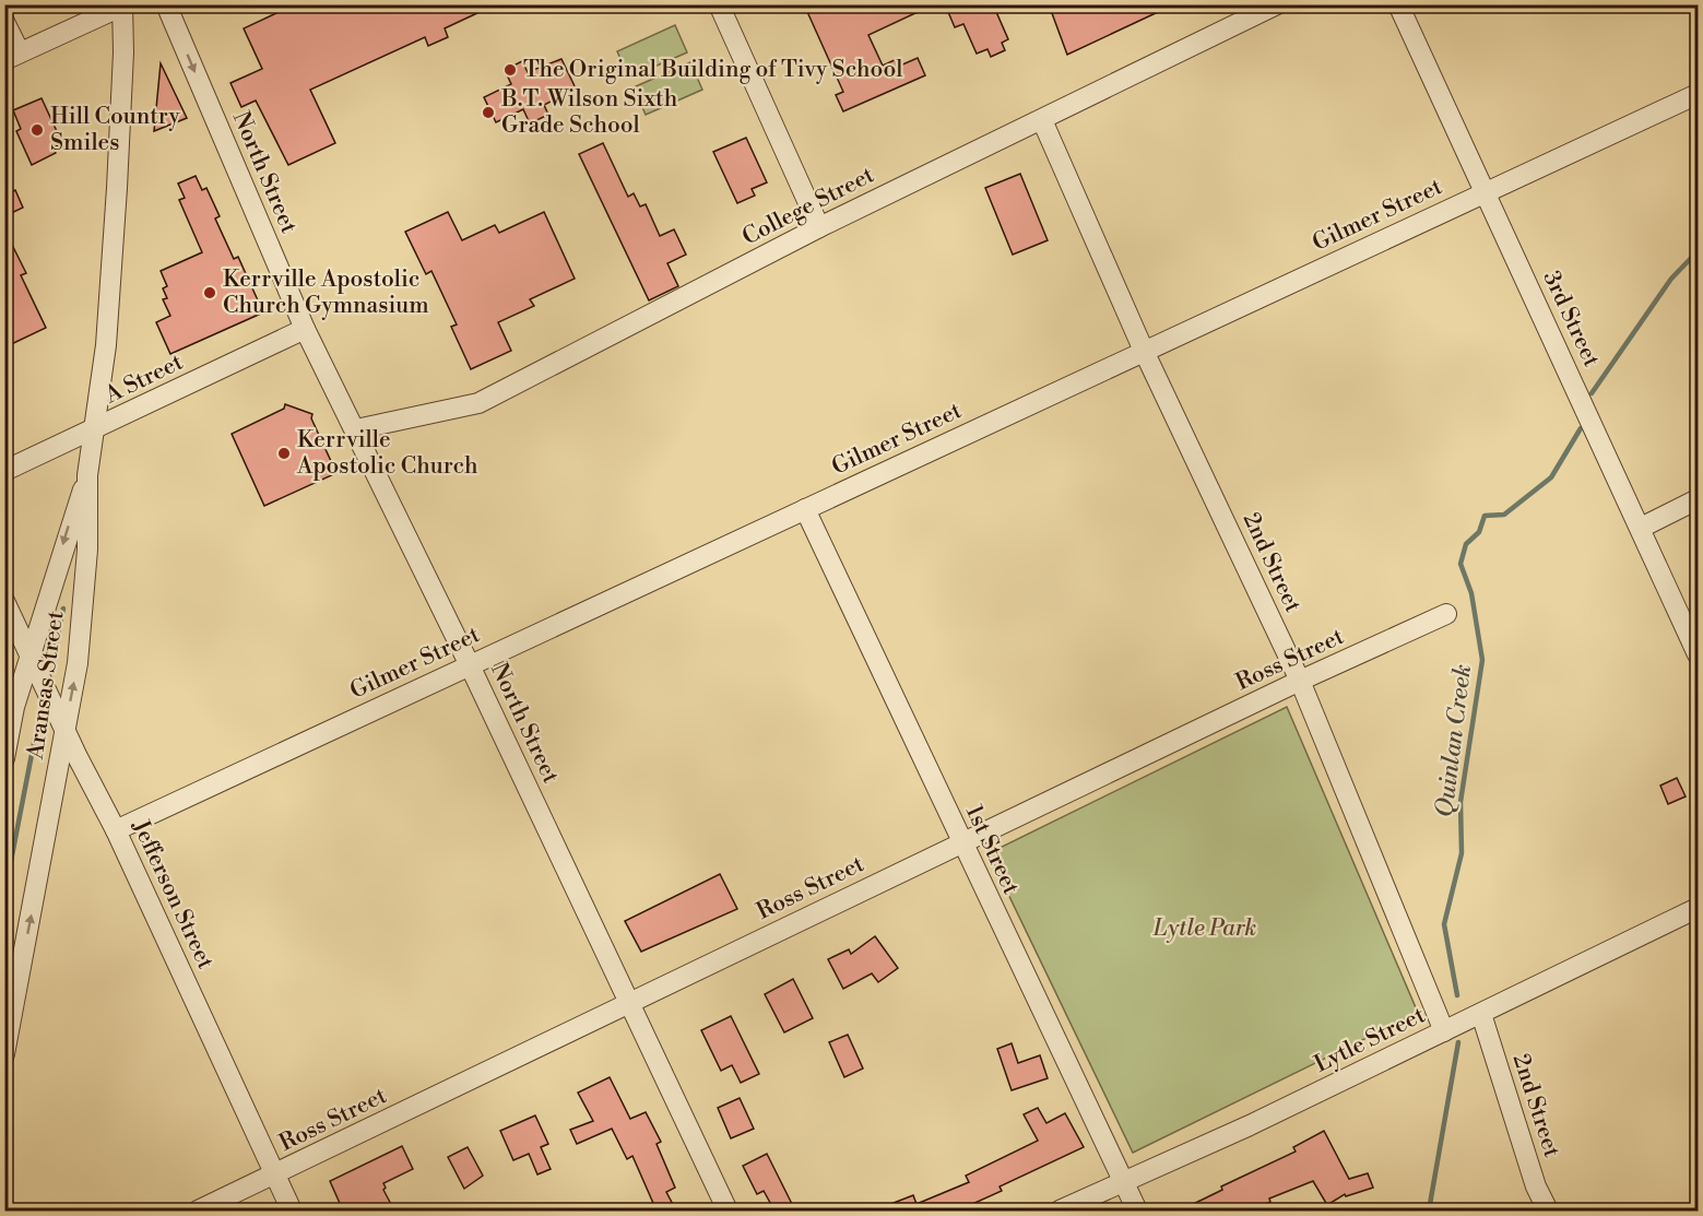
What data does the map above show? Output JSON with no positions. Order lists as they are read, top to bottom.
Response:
{
  "streets": {
    "street": [
      "North Street",
      "College Street",
      "Gilmer Street",
      "3rd Street",
      "A Street",
      "2nd Street",
      "Ross Street",
      "Aransas Street",
      "1st Street",
      "Jefferson Street",
      "Lytle Street"
    ]
  },
  "crossings": [
    ["North Street", "College Street"],
    ["North Street", "Gilmer Street"],
    ["North Street", "A Street"],
    ["North Street", "Ross Street"],
    ["College Street", "2nd Street"],
    ["Gilmer Street", "3rd Street"],
    ["Gilmer Street", "2nd Street"],
    ["Gilmer Street", "1st Street"],
    ["Gilmer Street", "Jefferson Street"],
    ["A Street", "Aransas Street"],
    ["2nd Street", "Ross Street"],
    ["2nd Street", "Lytle Street"],
    ["Ross Street", "1st Street"],
    ["Ross Street", "Jefferson Street"],
    ["Aransas Street", "Jefferson Street"],
    ["1st Street", "Lytle Street"]
  ],
  "water": ["Quinlan Creek"],
  "parks": ["Lytle Park"],
  "places": [
    "The Original Building of Tivy School",
    "B.T. Wilson Sixth Grade School",
    "Hill Country Smiles",
    "Kerrville Apostolic Church Gymnasium",
    "Kerrville Apostolic Church"
  ]
}
